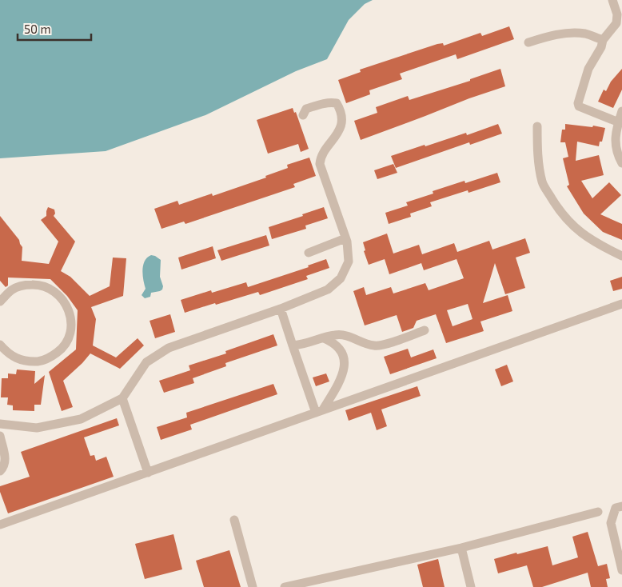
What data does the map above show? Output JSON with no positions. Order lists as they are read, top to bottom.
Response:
{
  "scale_bar": "50 m"
}
